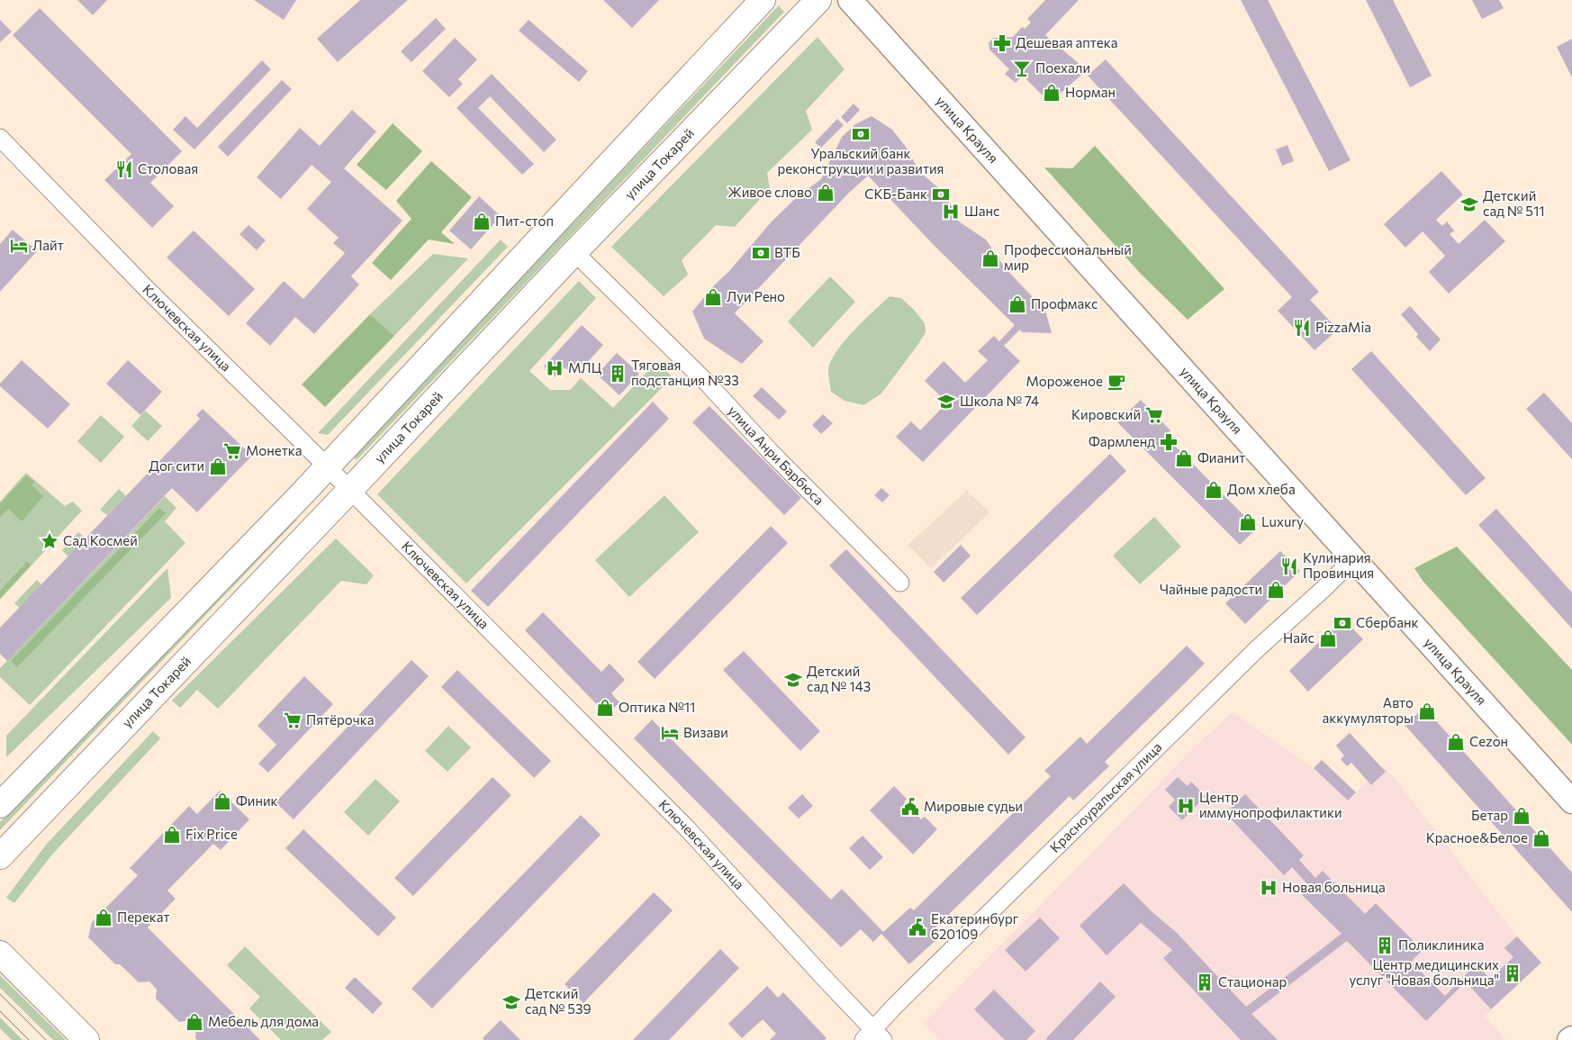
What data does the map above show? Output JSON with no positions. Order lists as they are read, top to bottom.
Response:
{
  "streets": {
    "main road": ["улица Крауля", "улица Токарей"],
    "street": ["Ключевская улица", "улица Анри Барбюса", "Красноуральская улица"]
  },
  "crossings": [
    ["улица Крауля", "Красноуральская улица"],
    ["улица Токарей", "Ключевская улица"],
    ["улица Токарей", "улица Анри Барбюса"],
    ["Ключевская улица", "Красноуральская улица"]
  ],
  "places": {
    "pharmacy": ["Дешевая аптека", "Фармленд"],
    "bar": ["Поехали"],
    "shop": [
      "Норман",
      "Живое слово",
      "Пит-стоп",
      "Профессиональный мир",
      "Луи Рено",
      "Профмакс",
      "Фианит",
      "Дог сити",
      "Дом хлеба",
      "Luxury",
      "Чайные радости",
      "Найс",
      "Оптика №11",
      "Авто аккумуляторы",
      "Сеzон",
      "Финик",
      "Бетар",
      "Fix Price",
      "Красное&Белое",
      "Перекат",
      "Мебель для дома"
    ],
    "bank": [
      "Уральский банк реконструкции и развития",
      "СКБ-Банк",
      "ВТБ",
      "Сбербанк"
    ],
    "restaurant": ["Столовая", "PizzaMia", "Кулинария Провинция"],
    "school or university": [
      "Детский сад № 511",
      "Школа № 74",
      "Детский сад № 143",
      "Детский сад № 539"
    ],
    "hospital": [
      "Шанс",
      "МЛЦ",
      "Центр иммунопрофилактики",
      "Новая больница"
    ],
    "hotel": ["Лайт", "Визави"],
    "building": [
      "Тяговая подстанция №33",
      "Поликлиника",
      "Центр медицинских услуг \"Новая больница\"",
      "Стационар"
    ],
    "cafe": ["Мороженое"],
    "supermarket": ["Кировский", "Монетка", "Пятёрочка"],
    "place": ["Сад Космей"],
    "public building": ["Мировые судьи", "Екатеринбург 620109"]
  }
}
